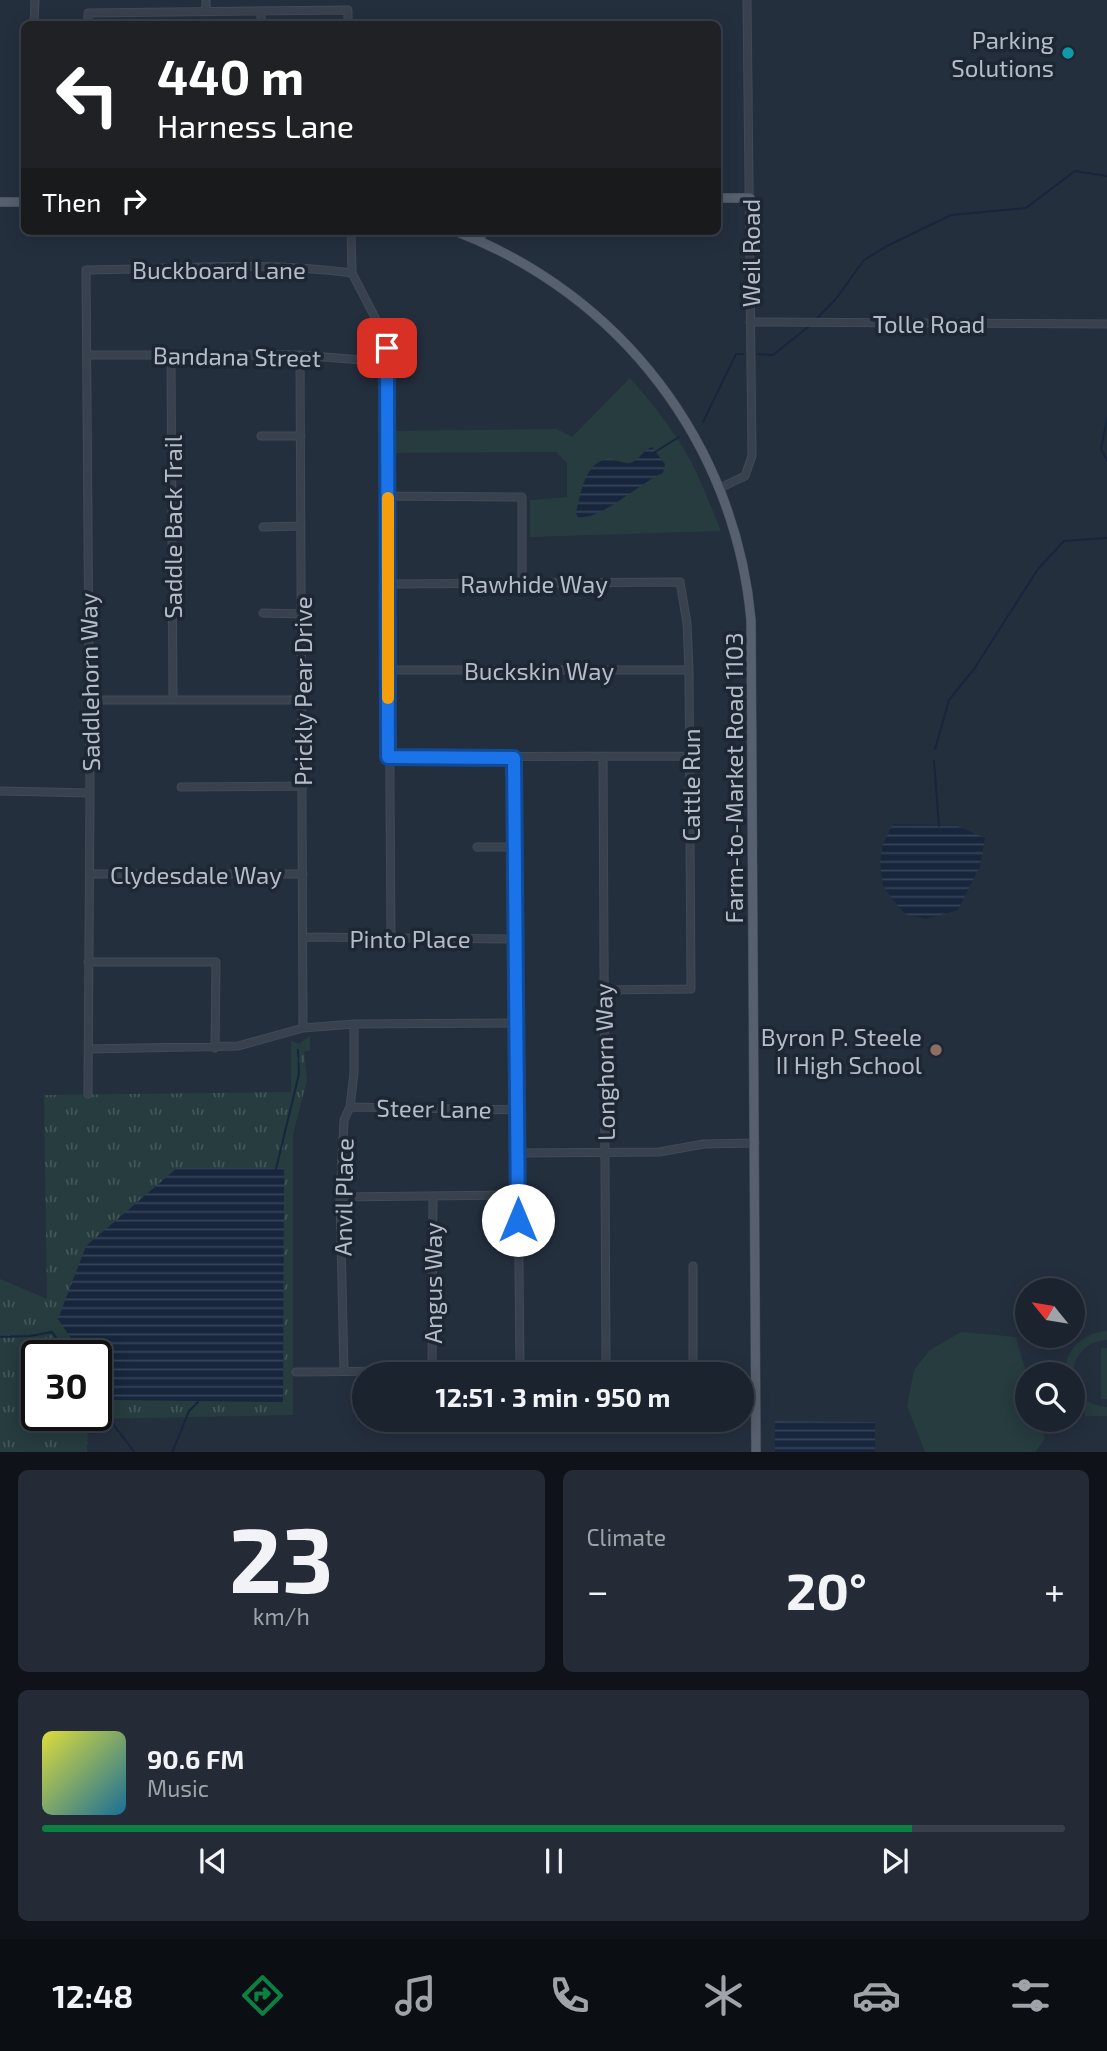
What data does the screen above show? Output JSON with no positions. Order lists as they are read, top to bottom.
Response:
{
  "streets": {
    "main road": ["Farm-to-Market Road 1103"],
    "street": [
      "Weil Road",
      "Buckboard Lane",
      "Tolle Road",
      "Bandana Street",
      "Saddle Back Trail",
      "Rawhide Way",
      "Buckskin Way",
      "Saddlehorn Way",
      "Prickly Pear Drive",
      "Cattle Run",
      "Clydesdale Way",
      "Pinto Place",
      "Longhorn Way",
      "Steer Lane",
      "Anvil Place",
      "Angus Way"
    ]
  },
  "crossings": [
    ["Weil Road", "Tolle Road"],
    ["Weil Road", "Farm-to-Market Road 1103"],
    ["Buckboard Lane", "Saddlehorn Way"],
    ["Bandana Street", "Saddle Back Trail"],
    ["Bandana Street", "Saddlehorn Way"],
    ["Bandana Street", "Prickly Pear Drive"],
    ["Rawhide Way", "Cattle Run"],
    ["Buckskin Way", "Cattle Run"],
    ["Saddlehorn Way", "Clydesdale Way"],
    ["Prickly Pear Drive", "Clydesdale Way"],
    ["Prickly Pear Drive", "Pinto Place"],
    ["Cattle Run", "Longhorn Way"],
    ["Steer Lane", "Anvil Place"]
  ],
  "places": ["Parking Solutions", "Byron P. Steele II High School"],
  "north": "top left",
  "page": {
    "turn": ["440 m", "Harness Lane"],
    "then": "Then",
    "limit": "30",
    "trip": "12:51 · 3 min · 950 m",
    "tile": [
      ["23", "km/h"],
      "Climate"
    ],
    "heat": ["−", "20°", "+"],
    "song": ["90.6 FM", "Music"],
    "tabs": "12:48"
  }
}
